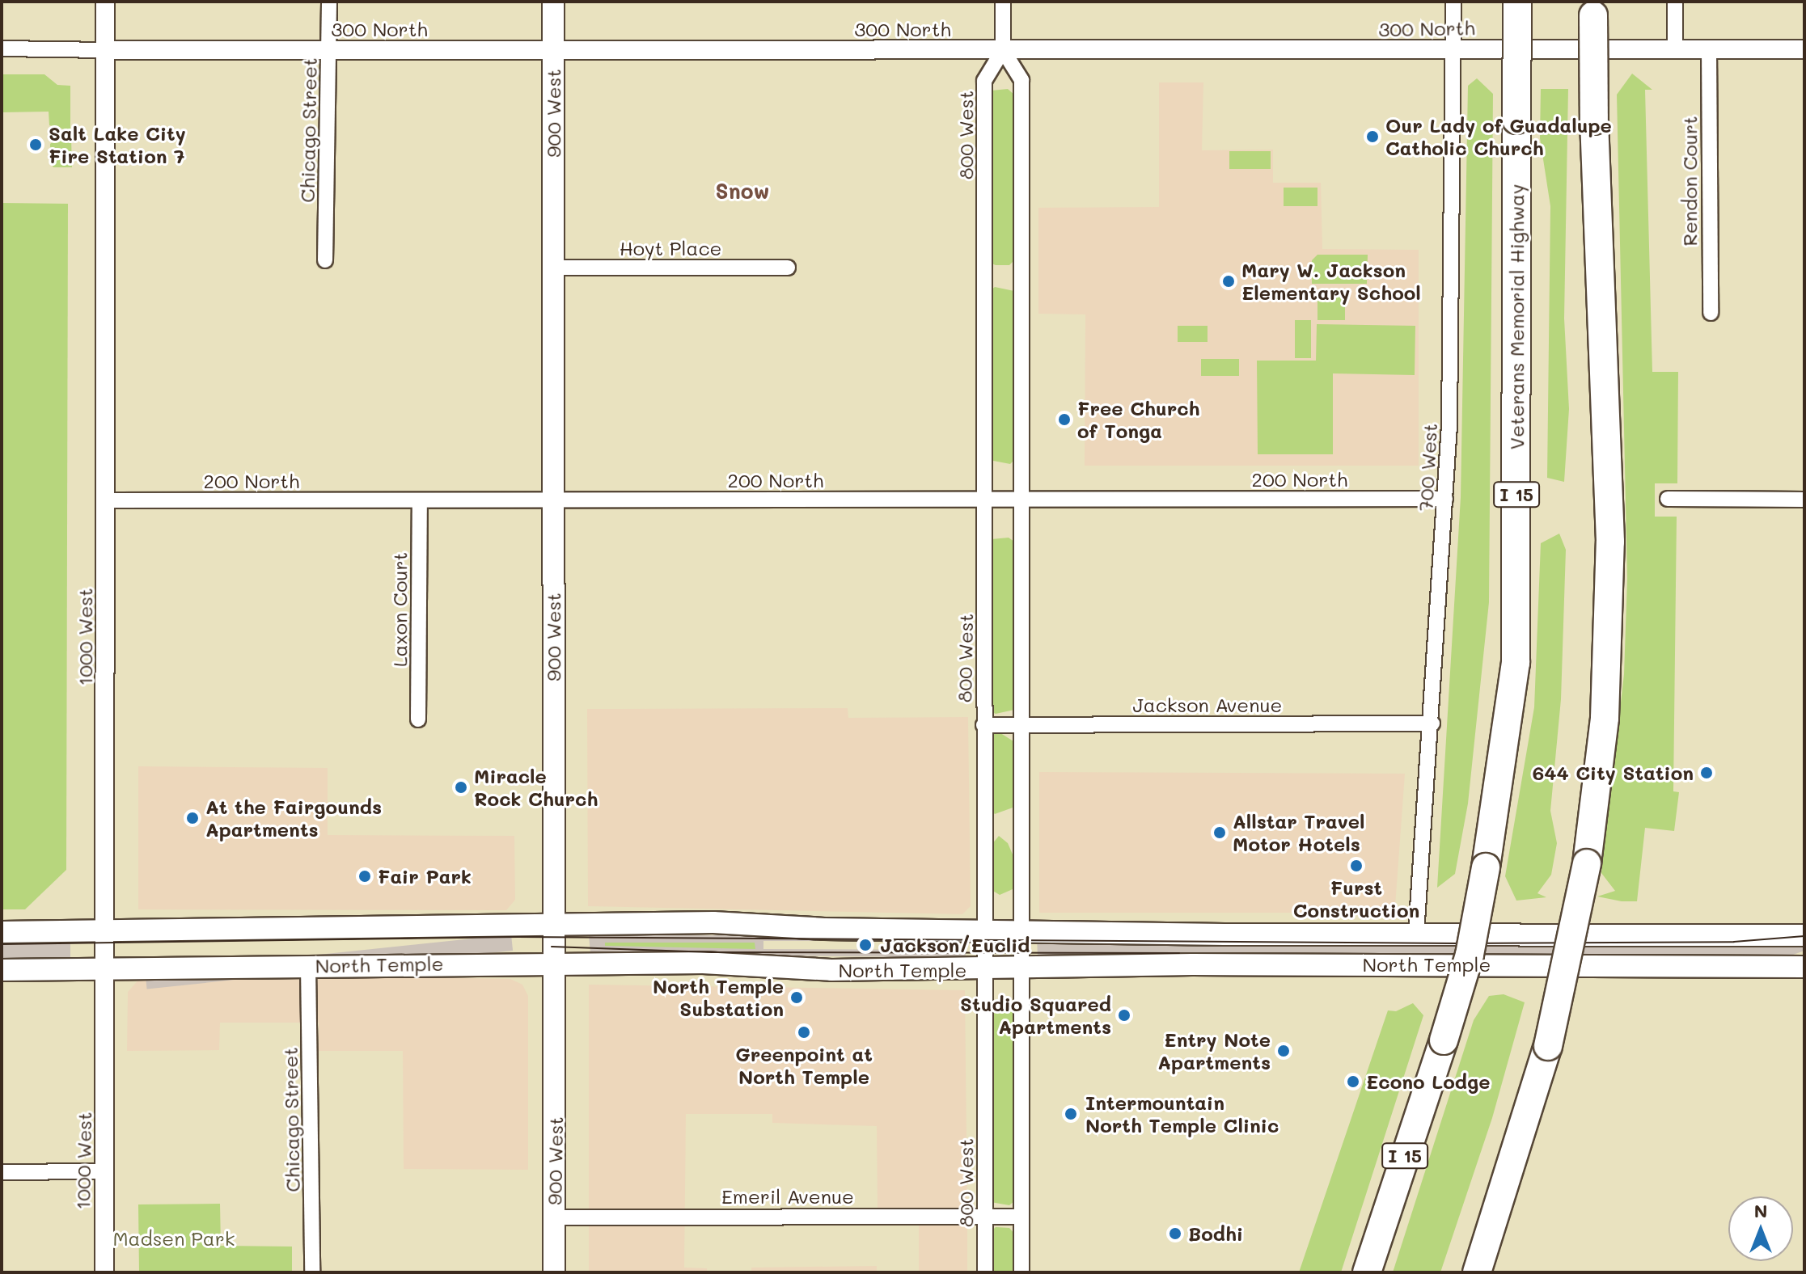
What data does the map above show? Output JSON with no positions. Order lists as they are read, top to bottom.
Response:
{
  "streets": {
    "highway": ["Veterans Memorial Highway", "I 15"],
    "main road": ["900 West", "North Temple"],
    "street": [
      "300 North",
      "Chicago Street",
      "800 West",
      "Rendon Court",
      "Hoyt Place",
      "700 West",
      "200 North",
      "Laxon Court",
      "1000 West",
      "Jackson Avenue",
      "Emeril Avenue"
    ]
  },
  "crossings": [
    ["300 North", "900 West"],
    ["300 North", "Chicago Street"],
    ["300 North", "800 West"],
    ["300 North", "Rendon Court"],
    ["300 North", "700 West"],
    ["300 North", "1000 West"],
    ["900 West", "Hoyt Place"],
    ["900 West", "200 North"],
    ["900 West", "North Temple"],
    ["900 West", "Emeril Avenue"],
    ["Chicago Street", "North Temple"],
    ["800 West", "200 North"],
    ["800 West", "Jackson Avenue"],
    ["800 West", "North Temple"],
    ["800 West", "Emeril Avenue"],
    ["700 West", "200 North"],
    ["700 West", "Jackson Avenue"],
    ["700 West", "North Temple"],
    ["200 North", "Laxon Court"],
    ["200 North", "1000 West"],
    ["1000 West", "North Temple"]
  ],
  "districts": ["Snow"],
  "parks": ["Madsen Park"],
  "places": [
    "Our Lady of Guadalupe Catholic Church",
    "Salt Lake City Fire Station 7",
    "Mary W. Jackson Elementary School",
    "Free Church of Tonga",
    "644 City Station",
    "Miracle Rock Church",
    "At the Fairgounds Apartments",
    "Allstar Travel Motor Hotels",
    "Furst Construction",
    "Fair Park",
    "Jackson/Euclid",
    "North Temple Substation",
    "Studio Squared Apartments",
    "Greenpoint at North Temple",
    "Entry Note Apartments",
    "Econo Lodge",
    "Intermountain North Temple Clinic",
    "Bodhi"
  ],
  "north": "top"
}
